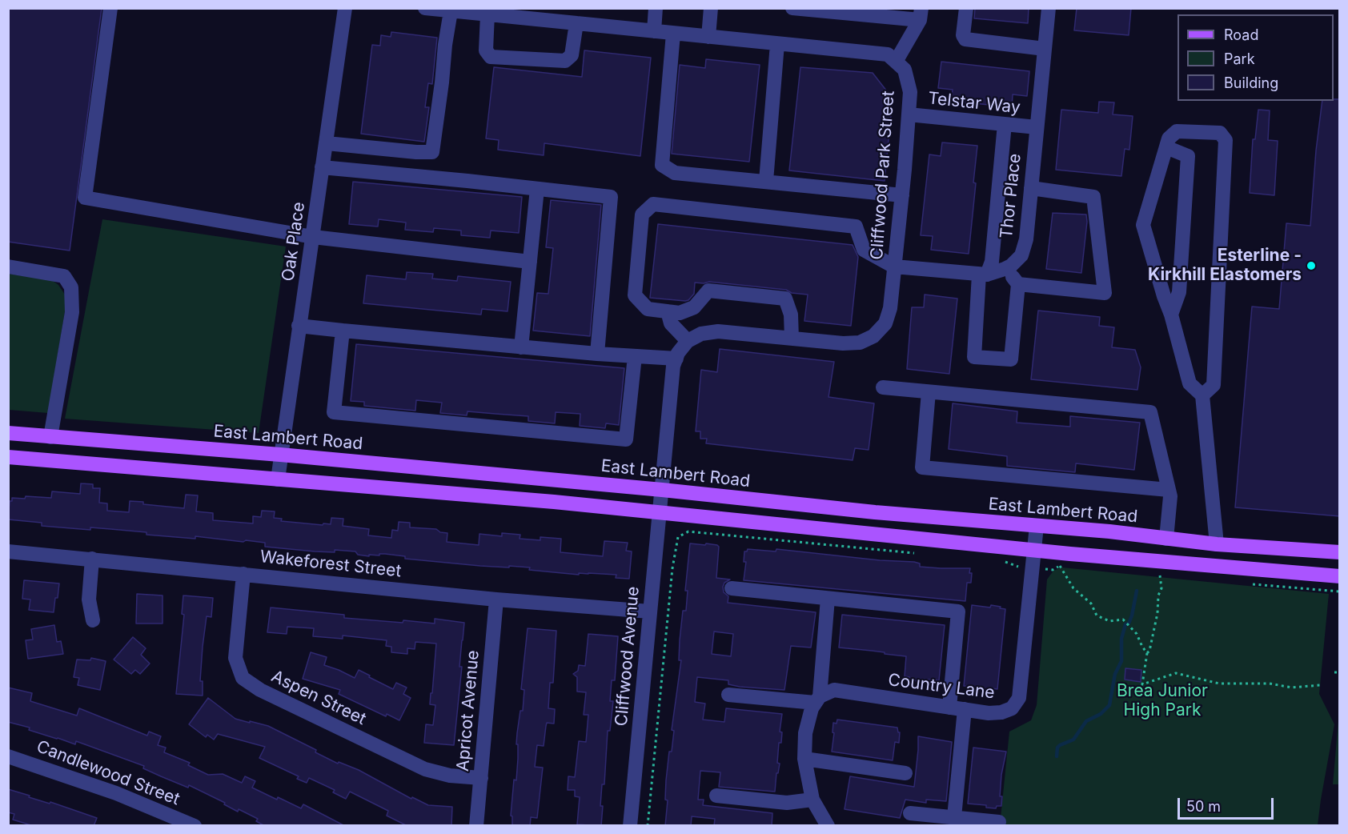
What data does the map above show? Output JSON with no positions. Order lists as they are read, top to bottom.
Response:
{
  "streets": {
    "main road": ["East Lambert Road"],
    "street": [
      "Telstar Way",
      "Cliffwood Park Street",
      "Thor Place",
      "Oak Place",
      "Wakeforest Street",
      "Cliffwood Avenue",
      "Country Lane",
      "Aspen Street",
      "Apricot Avenue",
      "Candlewood Street"
    ]
  },
  "crossings": [
    ["Telstar Way", "Cliffwood Park Street"],
    ["Telstar Way", "Thor Place"],
    ["Cliffwood Park Street", "Thor Place"],
    ["Oak Place", "East Lambert Road"],
    ["East Lambert Road", "Cliffwood Avenue"],
    ["East Lambert Road", "Country Lane"],
    ["Wakeforest Street", "Cliffwood Avenue"],
    ["Wakeforest Street", "Aspen Street"],
    ["Wakeforest Street", "Apricot Avenue"],
    ["Aspen Street", "Apricot Avenue"]
  ],
  "parks": ["Brea Junior High Park"],
  "places": ["Esterline - Kirkhill Elastomers"],
  "legend": ["Road", "Park", "Building"],
  "scale_bar": "50 m"
}
